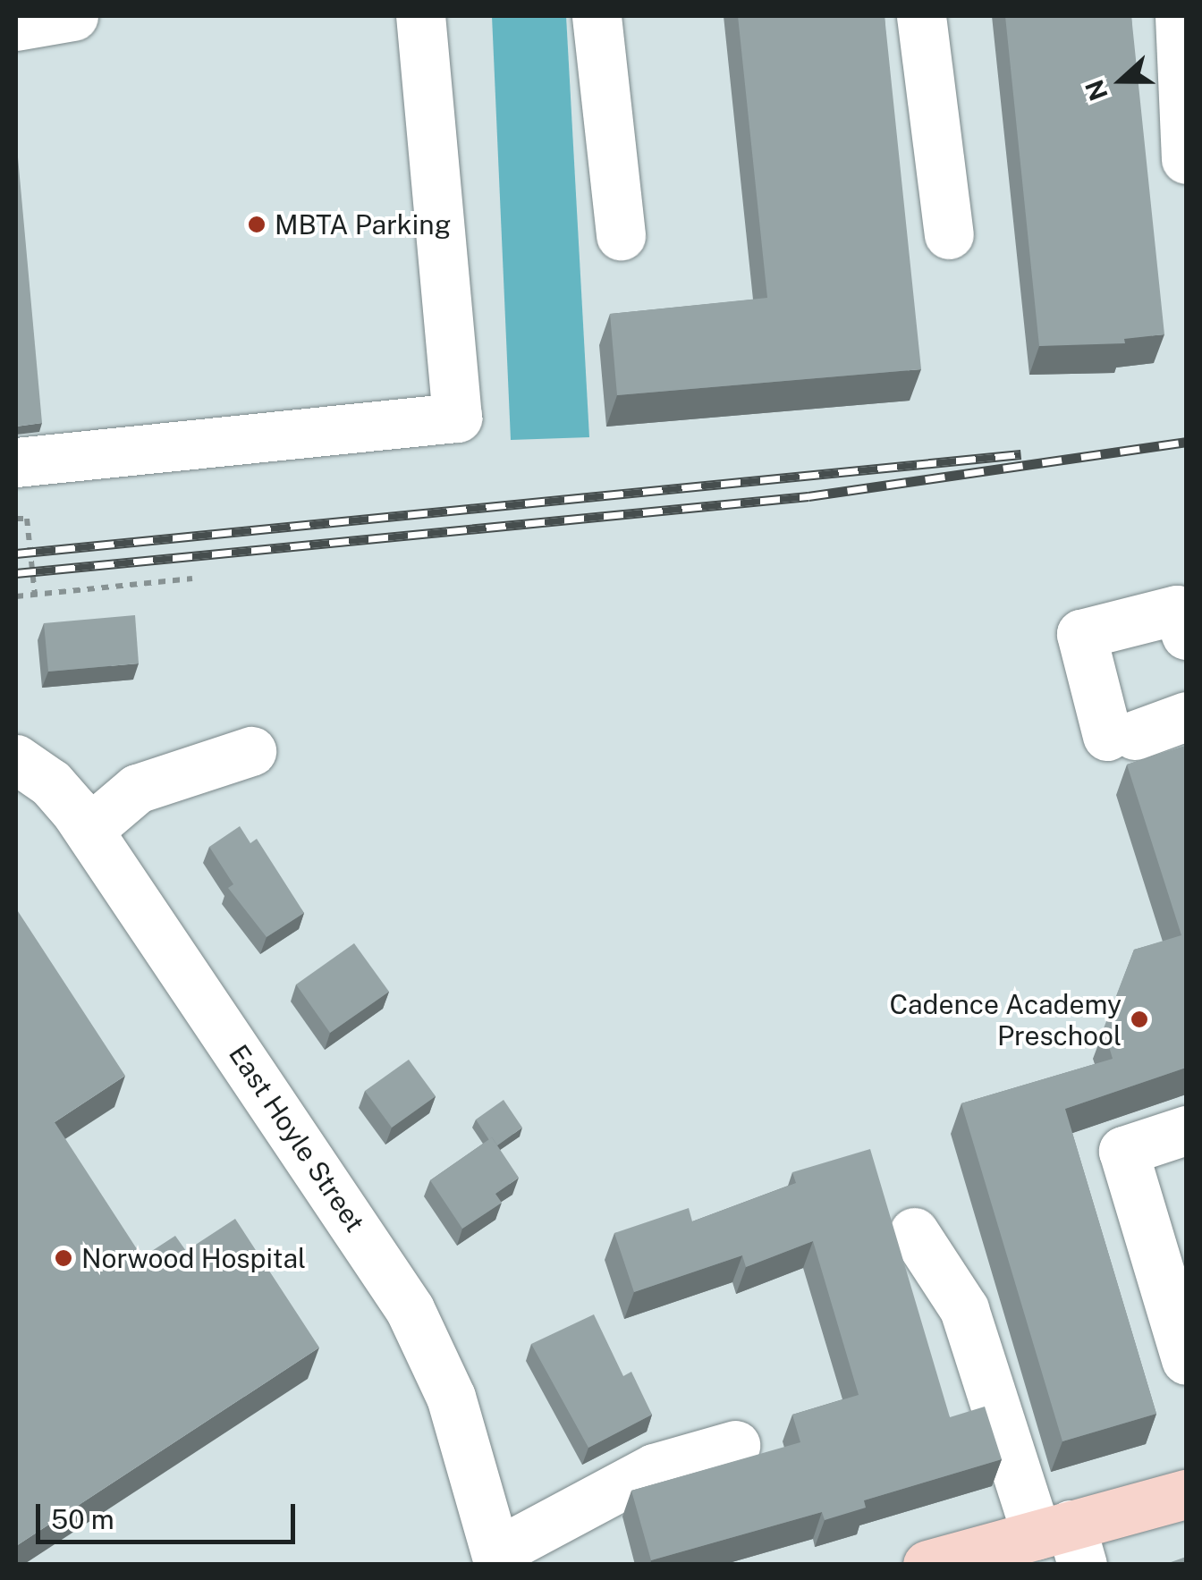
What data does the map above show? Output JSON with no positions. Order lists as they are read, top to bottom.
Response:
{
  "streets": {
    "street": ["East Hoyle Street"]
  },
  "places": ["MBTA Parking", "Cadence Academy Preschool", "Norwood Hospital"],
  "scale_bar": "50 m",
  "north": "left"
}
